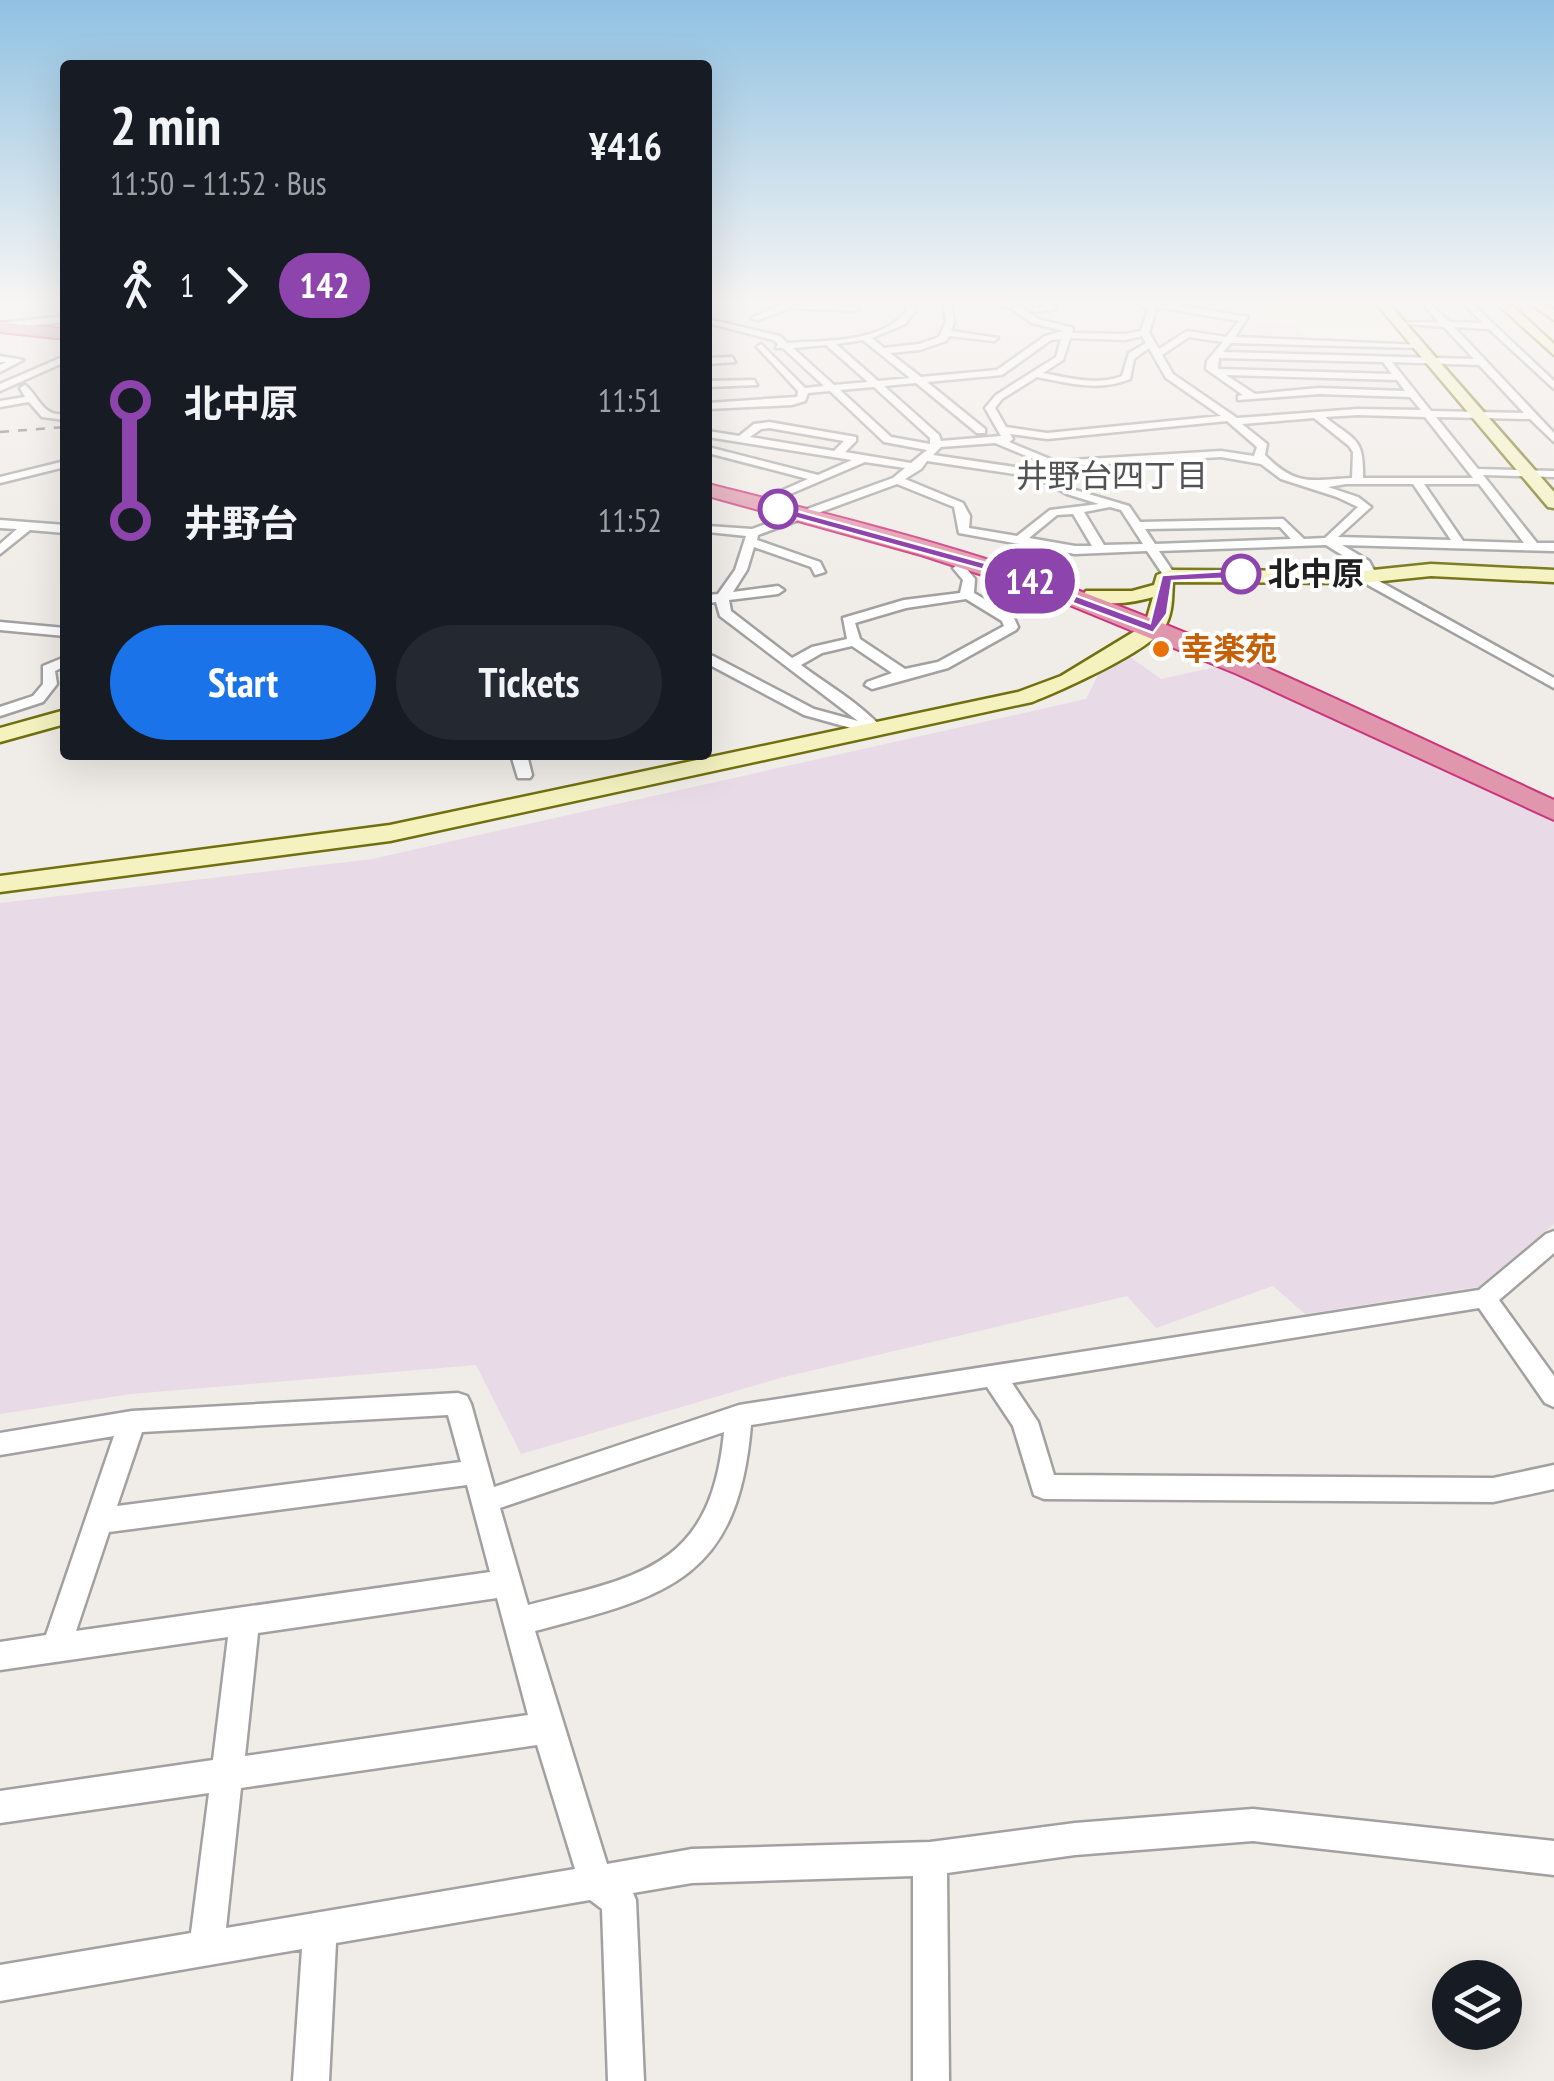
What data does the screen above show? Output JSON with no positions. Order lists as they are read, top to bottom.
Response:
{
  "districts": ["井野台四丁目"],
  "places": ["北中原", "幸楽苑"],
  "lines": ["bus line 142"],
  "page": {
    "on_map": "142",
    "heading": ["2 min", "11:50 – 11:52 · Bus", "¥416"],
    "legs": ["1", "142"],
    "list": [
      {
        "name": "北中原",
        "value": "11:51"
      },
      {
        "name": "井野台",
        "value": "11:52"
      }
    ],
    "buttons": ["Start", "Tickets"]
  }
}
